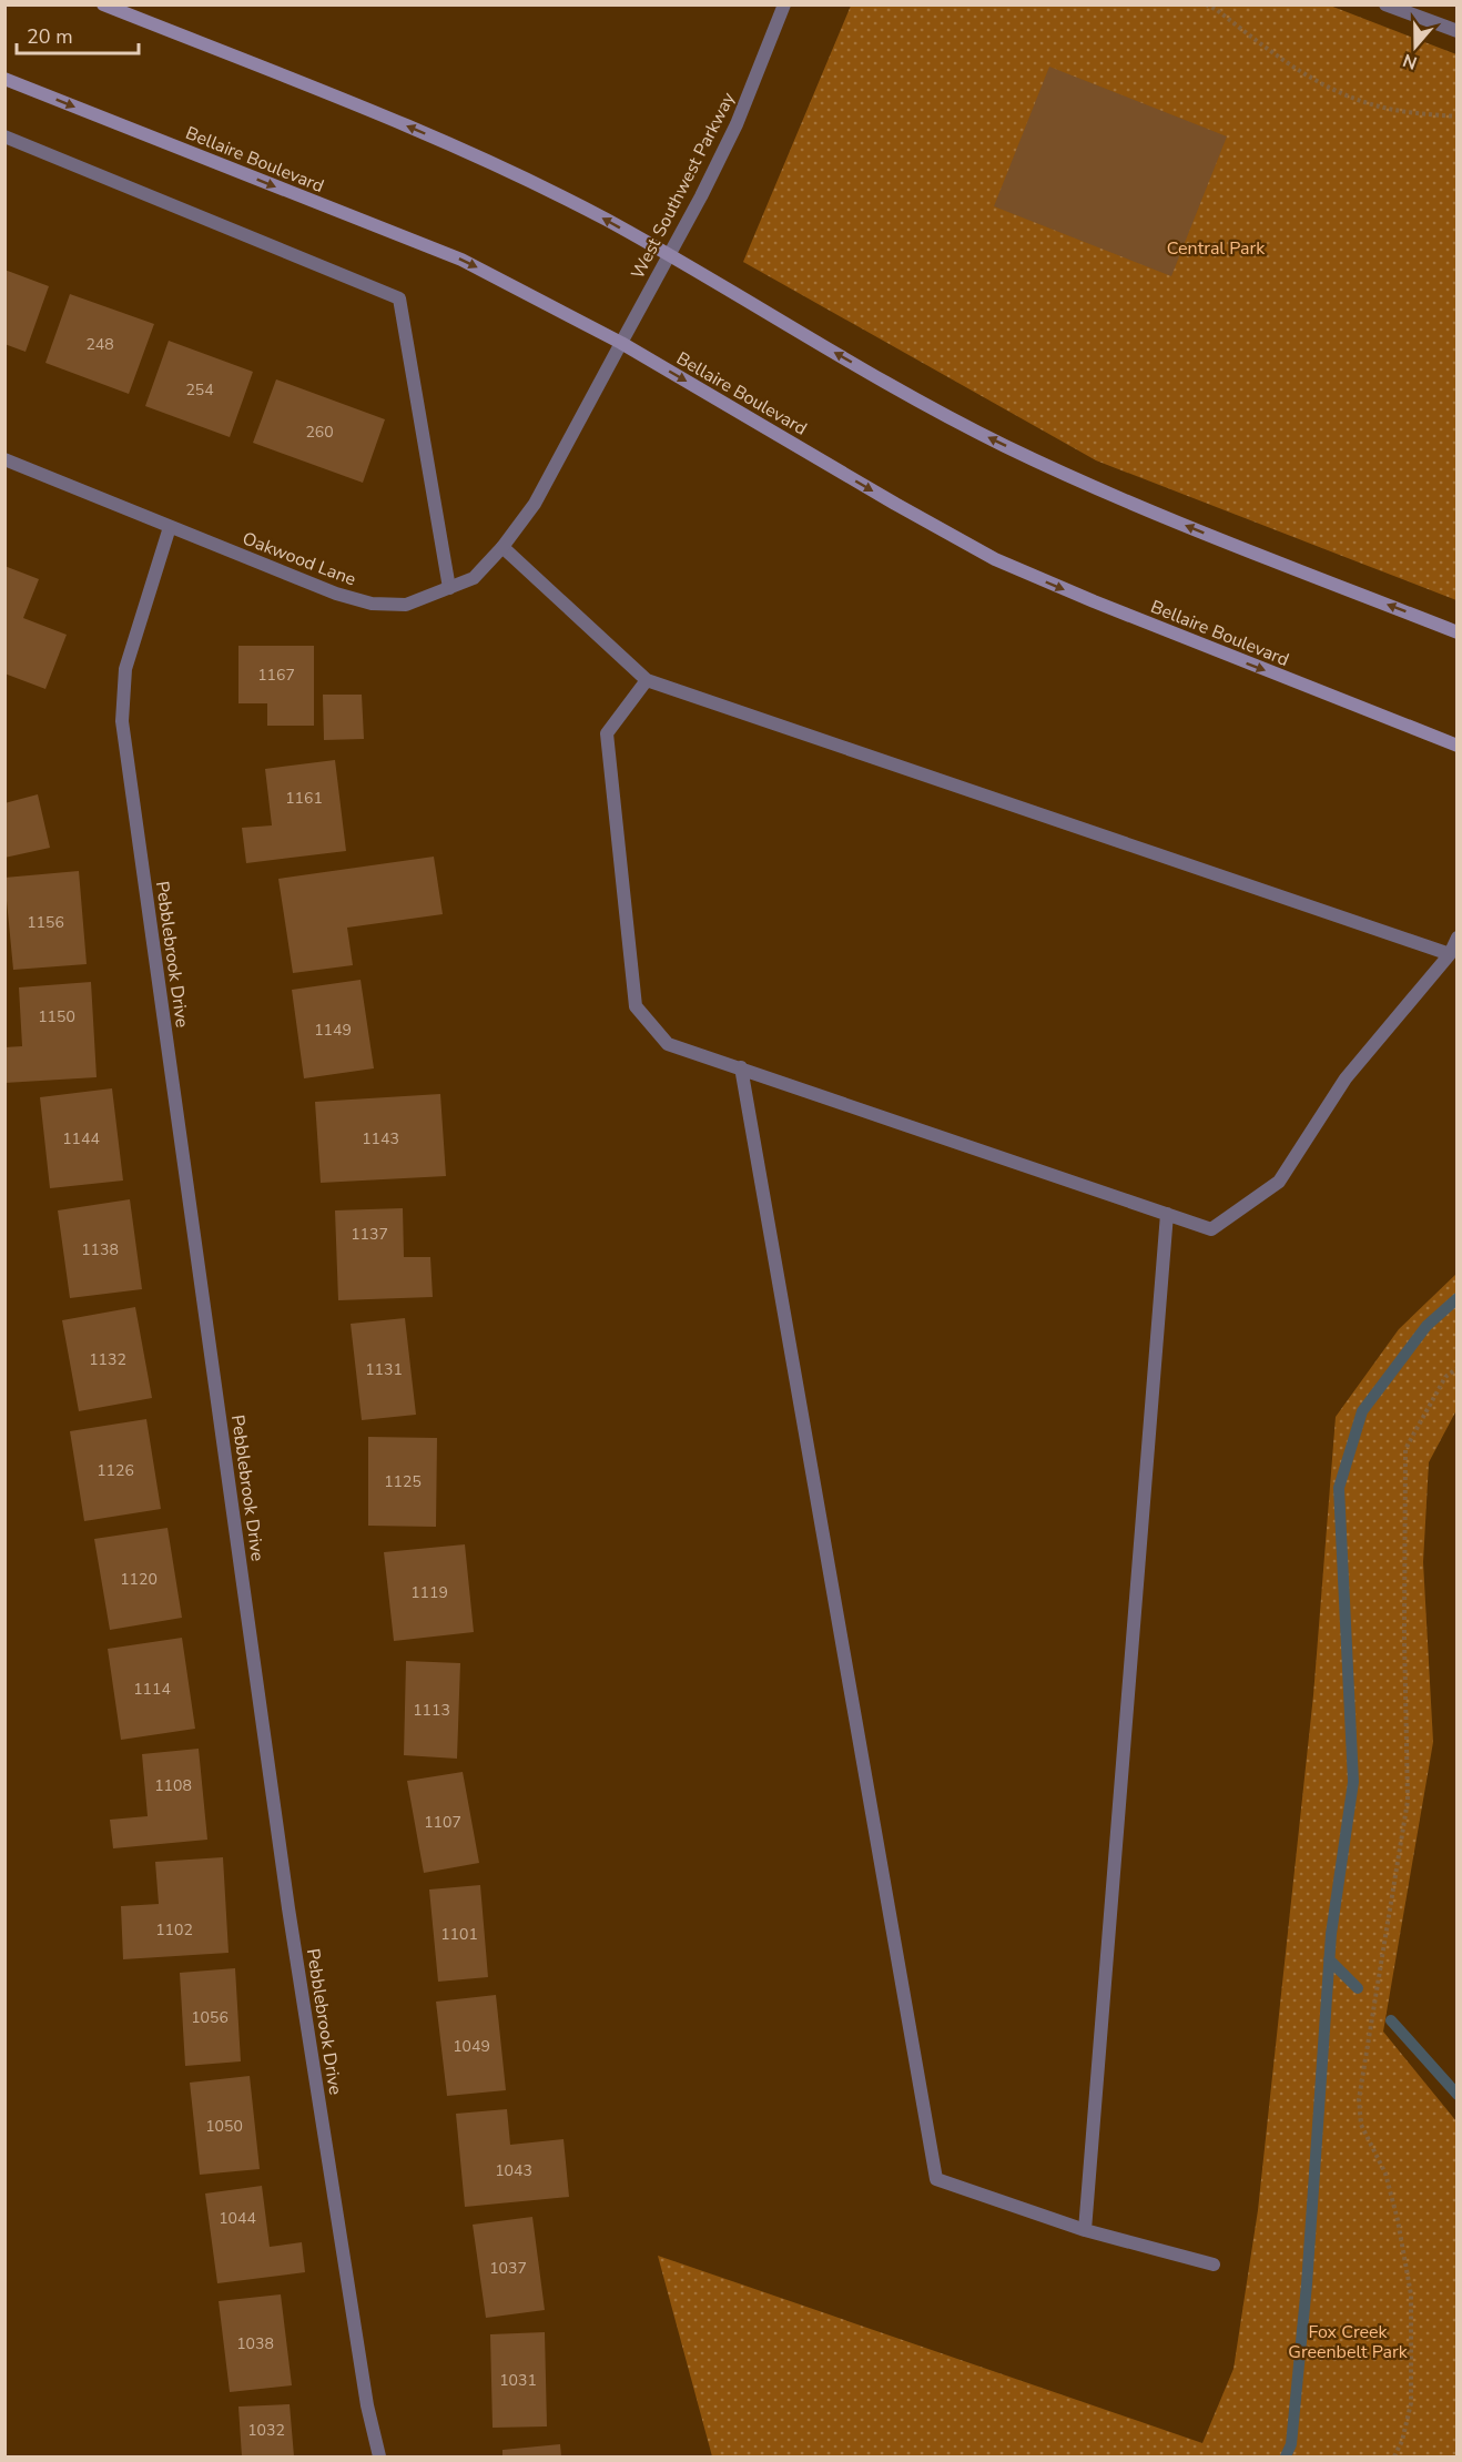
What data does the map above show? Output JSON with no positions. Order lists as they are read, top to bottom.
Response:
{
  "streets": {
    "main road": ["Bellaire Boulevard"],
    "street": ["West Southwest Parkway", "Oakwood Lane", "Pebblebrook Drive"]
  },
  "crossings": [
    ["Bellaire Boulevard", "West Southwest Parkway"],
    ["Bellaire Boulevard", "Oakwood Lane"],
    ["West Southwest Parkway", "Oakwood Lane"],
    ["Oakwood Lane", "Pebblebrook Drive"]
  ],
  "parks": ["Central Park", "Fox Creek Greenbelt Park"],
  "house_numbers": [
    "248",
    "254",
    "260",
    "1167",
    "1161",
    "1156",
    "1150",
    "1149",
    "1144",
    "1143",
    "1137",
    "1138",
    "1132",
    "1131",
    "1126",
    "1125",
    "1120",
    "1119",
    "1114",
    "1113",
    "1108",
    "1107",
    "1102",
    "1101",
    "1056",
    "1049",
    "1050",
    "1043",
    "1044",
    "1037",
    "1038",
    "1031",
    "1032"
  ],
  "scale_bar": "20 m",
  "north": "bottom"
}
